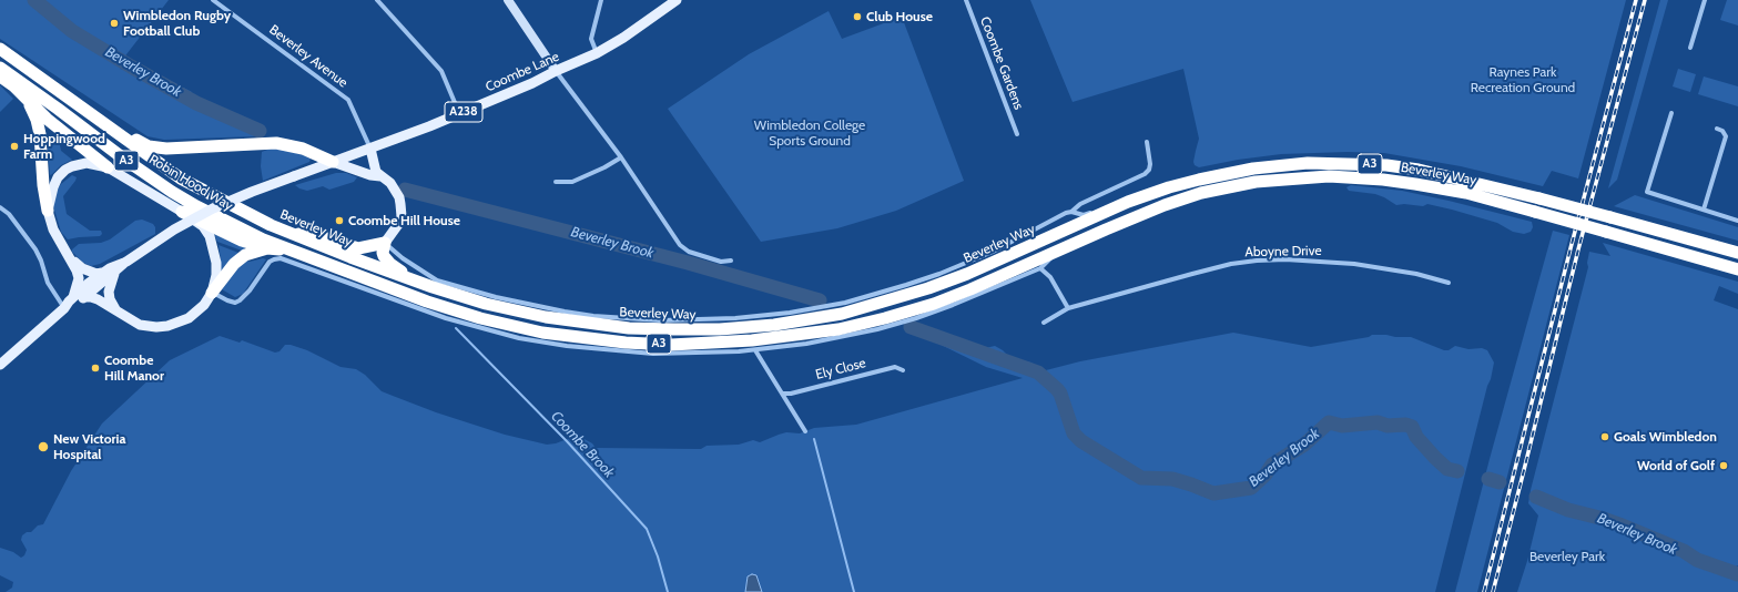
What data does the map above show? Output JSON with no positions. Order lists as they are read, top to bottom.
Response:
{
  "streets": {
    "highway": ["A3", "Beverley Way", "Robin Hood Way"],
    "main road": ["Coombe Lane", "A238"],
    "street": [
      "Beverley Avenue",
      "Coombe Gardens",
      "Aboyne Drive",
      "Ely Close"
    ]
  },
  "crossings": [
    ["Beverley Avenue", "Coombe Lane"],
    ["Coombe Lane", "A238"],
    ["Beverley Way", "Robin Hood Way"]
  ],
  "water": ["Beverley Brook", "Coombe Brook"],
  "parks": ["Raynes Park Recreation Ground", "Wimbledon College Sports Ground", "Beverley Park"],
  "places": [
    "Club House",
    "Wimbledon Rugby Football Club",
    "Hoppingwood Farm",
    "Coombe Hill House",
    "Coombe Hill Manor",
    "Goals Wimbledon",
    "New Victoria Hospital",
    "World of Golf"
  ]
}
